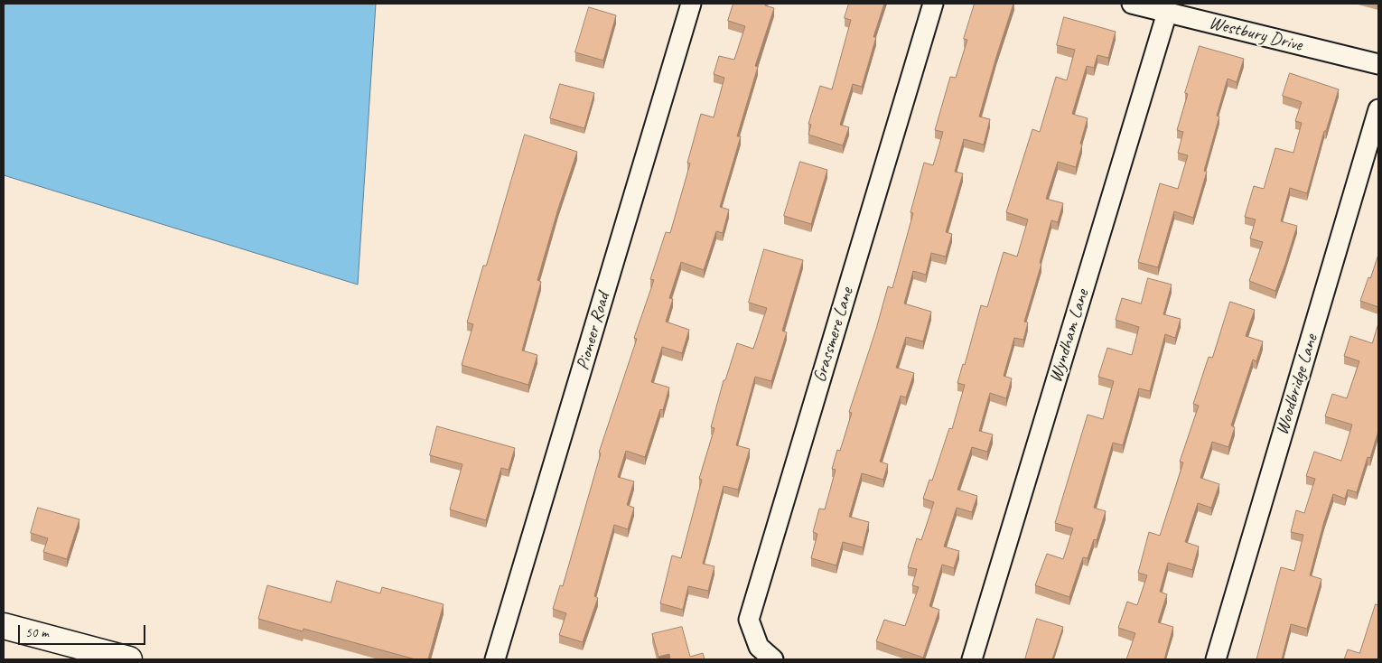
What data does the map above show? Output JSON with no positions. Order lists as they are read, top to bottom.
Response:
{
  "streets": {
    "street": [
      "Westbury Drive",
      "Pioneer Road",
      "Grassmere Lane",
      "Wyndham Lane",
      "Woodbridge Lane"
    ]
  },
  "crossings": [
    ["Westbury Drive", "Wyndham Lane"]
  ],
  "scale_bar": "50 m"
}
